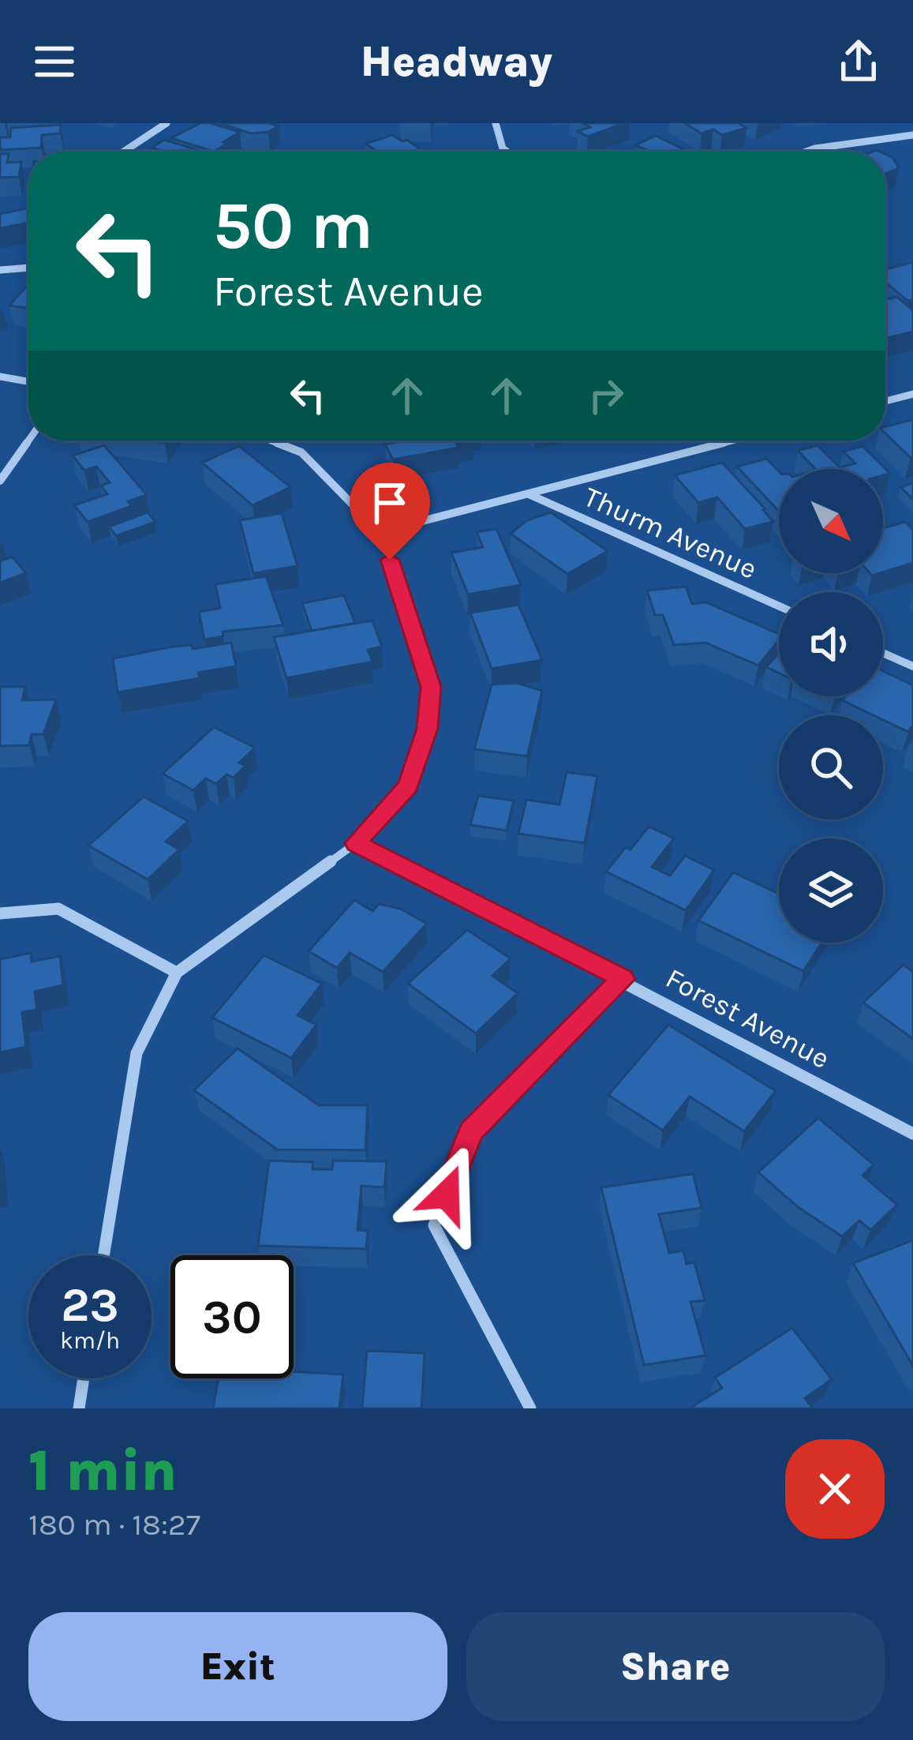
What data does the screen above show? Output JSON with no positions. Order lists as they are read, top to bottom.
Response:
{
  "streets": {
    "street": ["Thurm Avenue", "Forest Avenue"]
  },
  "north": "bottom right",
  "page": {
    "header": "Headway",
    "turn": ["50 m", "Forest Avenue"],
    "speed": "23 km/h",
    "limit": "30",
    "heading": ["1 min", "180 m · 18:27"],
    "buttons": ["Exit", "Share"]
  }
}
